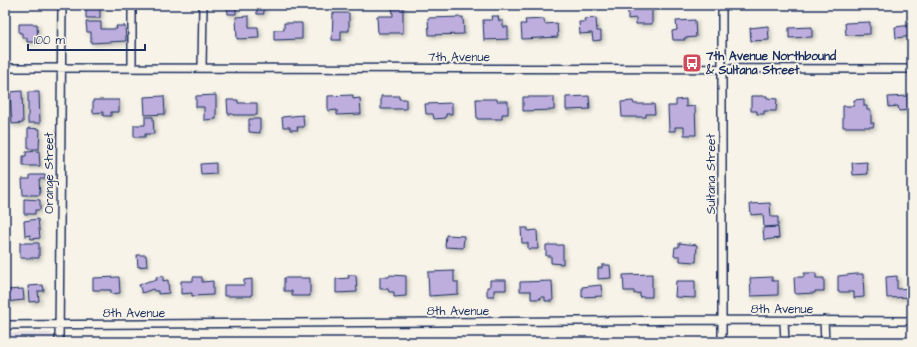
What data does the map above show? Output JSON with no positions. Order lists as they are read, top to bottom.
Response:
{
  "streets": {
    "street": [
      "7th Avenue",
      "Orange Street",
      "Sultana Street",
      "8th Avenue"
    ]
  },
  "crossings": [
    ["7th Avenue", "Orange Street"],
    ["7th Avenue", "Sultana Street"],
    ["Orange Street", "8th Avenue"],
    ["Sultana Street", "8th Avenue"]
  ],
  "places": {
    "bus stop": ["7th Avenue Northbound & Sultana Street"]
  },
  "scale_bar": "100 m"
}
